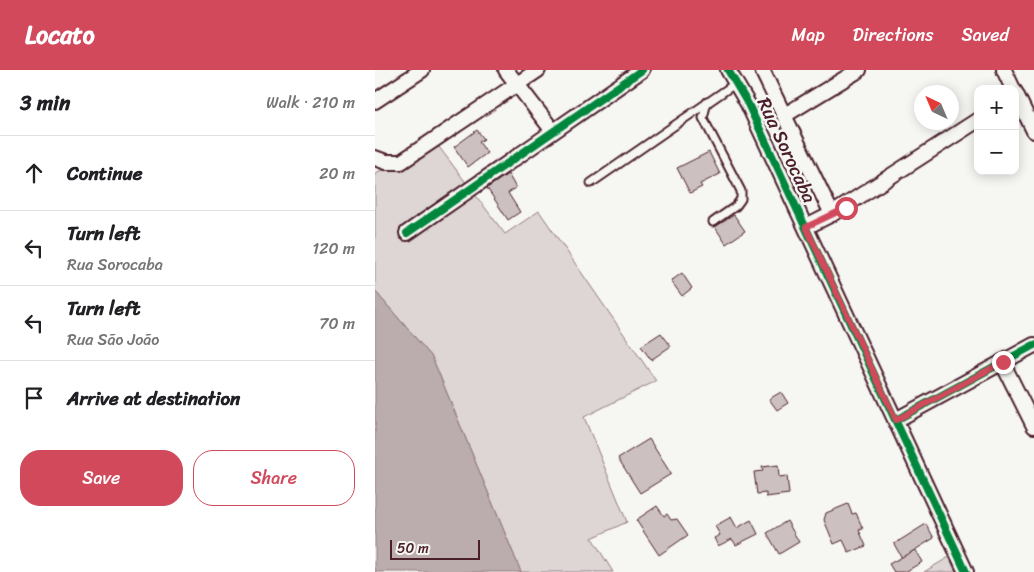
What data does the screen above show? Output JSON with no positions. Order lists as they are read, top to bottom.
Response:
{
  "streets": {
    "street": ["Rua Sorocaba"]
  },
  "scale_bar": "50 m",
  "north": "top left",
  "page": {
    "header": "Locato",
    "nav": ["Map", "Directions", "Saved"],
    "heading": ["3 min", "Walk · 210 m"],
    "map_buttons": ["+", "−"],
    "list": [
      ["Continue", "20 m"],
      ["Turn left", "Rua Sorocaba", "120 m"],
      ["Turn left", "Rua São João", "70 m"],
      "Arrive at destination"
    ],
    "buttons": ["Save", "Share"],
    "scale": "50 m"
  }
}
